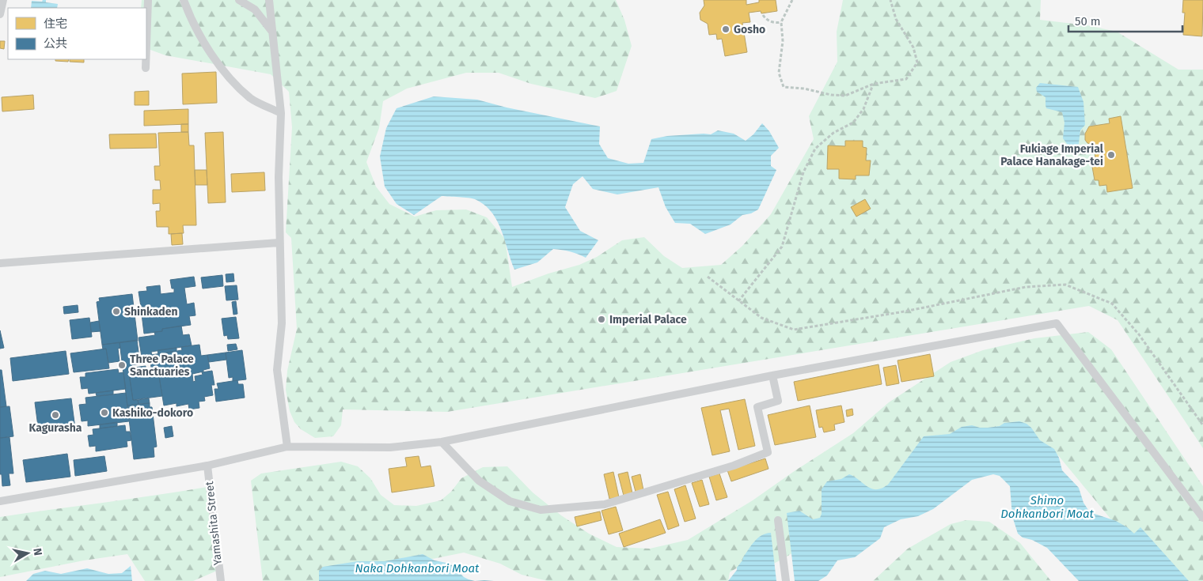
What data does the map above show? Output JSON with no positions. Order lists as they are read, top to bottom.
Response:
{
  "streets": {
    "lane": ["Yamashita Street"]
  },
  "water": ["Shimo Dohkanbori Moat", "Naka Dohkanbori Moat"],
  "places": [
    "Gosho",
    "Fukiage Imperial Palace Hanakage-tei",
    "Shinkaden",
    "Imperial Palace",
    "Three Palace Sanctuaries",
    "Kashiko-dokoro",
    "Kagurasha"
  ],
  "legend": ["住宅", "公共"],
  "scale_bar": "50 m",
  "north": "right"
}
